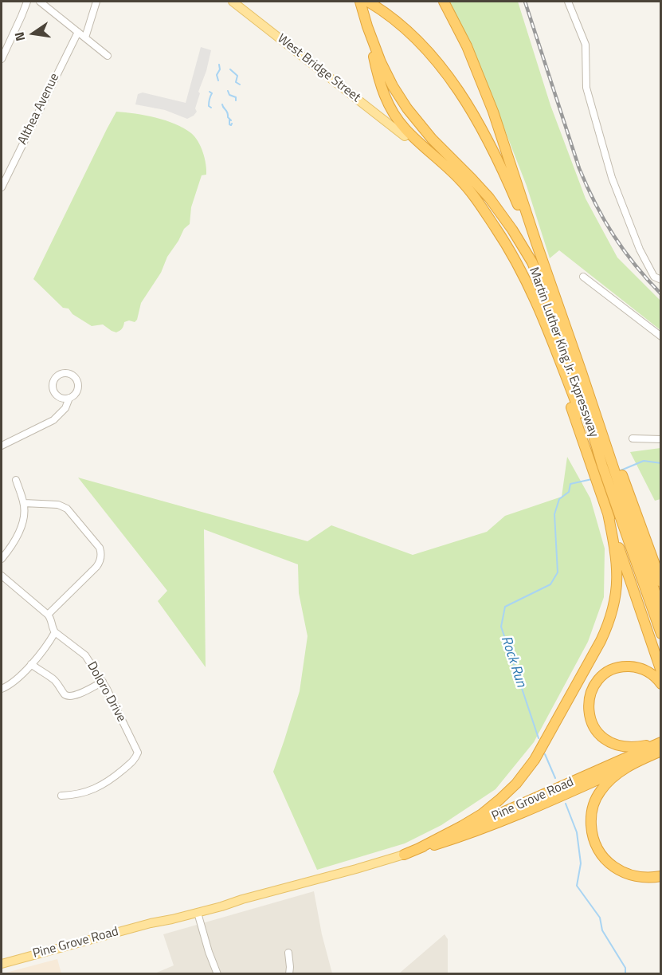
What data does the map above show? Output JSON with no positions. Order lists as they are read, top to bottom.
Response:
{
  "streets": {
    "highway": ["Martin Luther King Jr. Expressway", "Pine Grove Road"],
    "main road": ["West Bridge Street"],
    "street": ["Althea Avenue", "Doloro Drive"]
  },
  "water": ["Rock Run"],
  "north": "left"
}
